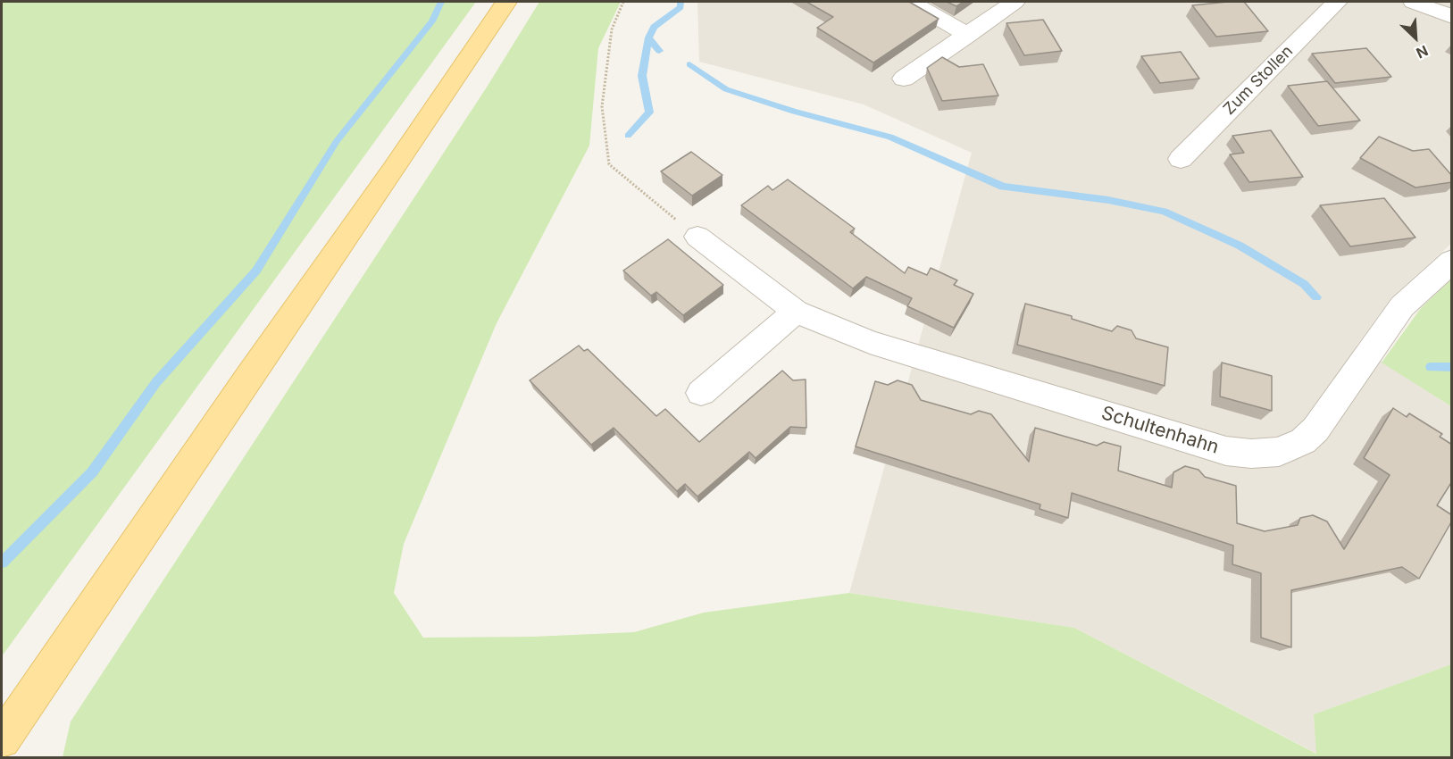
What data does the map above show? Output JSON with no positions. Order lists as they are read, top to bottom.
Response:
{
  "streets": {
    "street": ["Zum Stollen", "Schultenhahn"]
  },
  "north": "bottom right"
}
